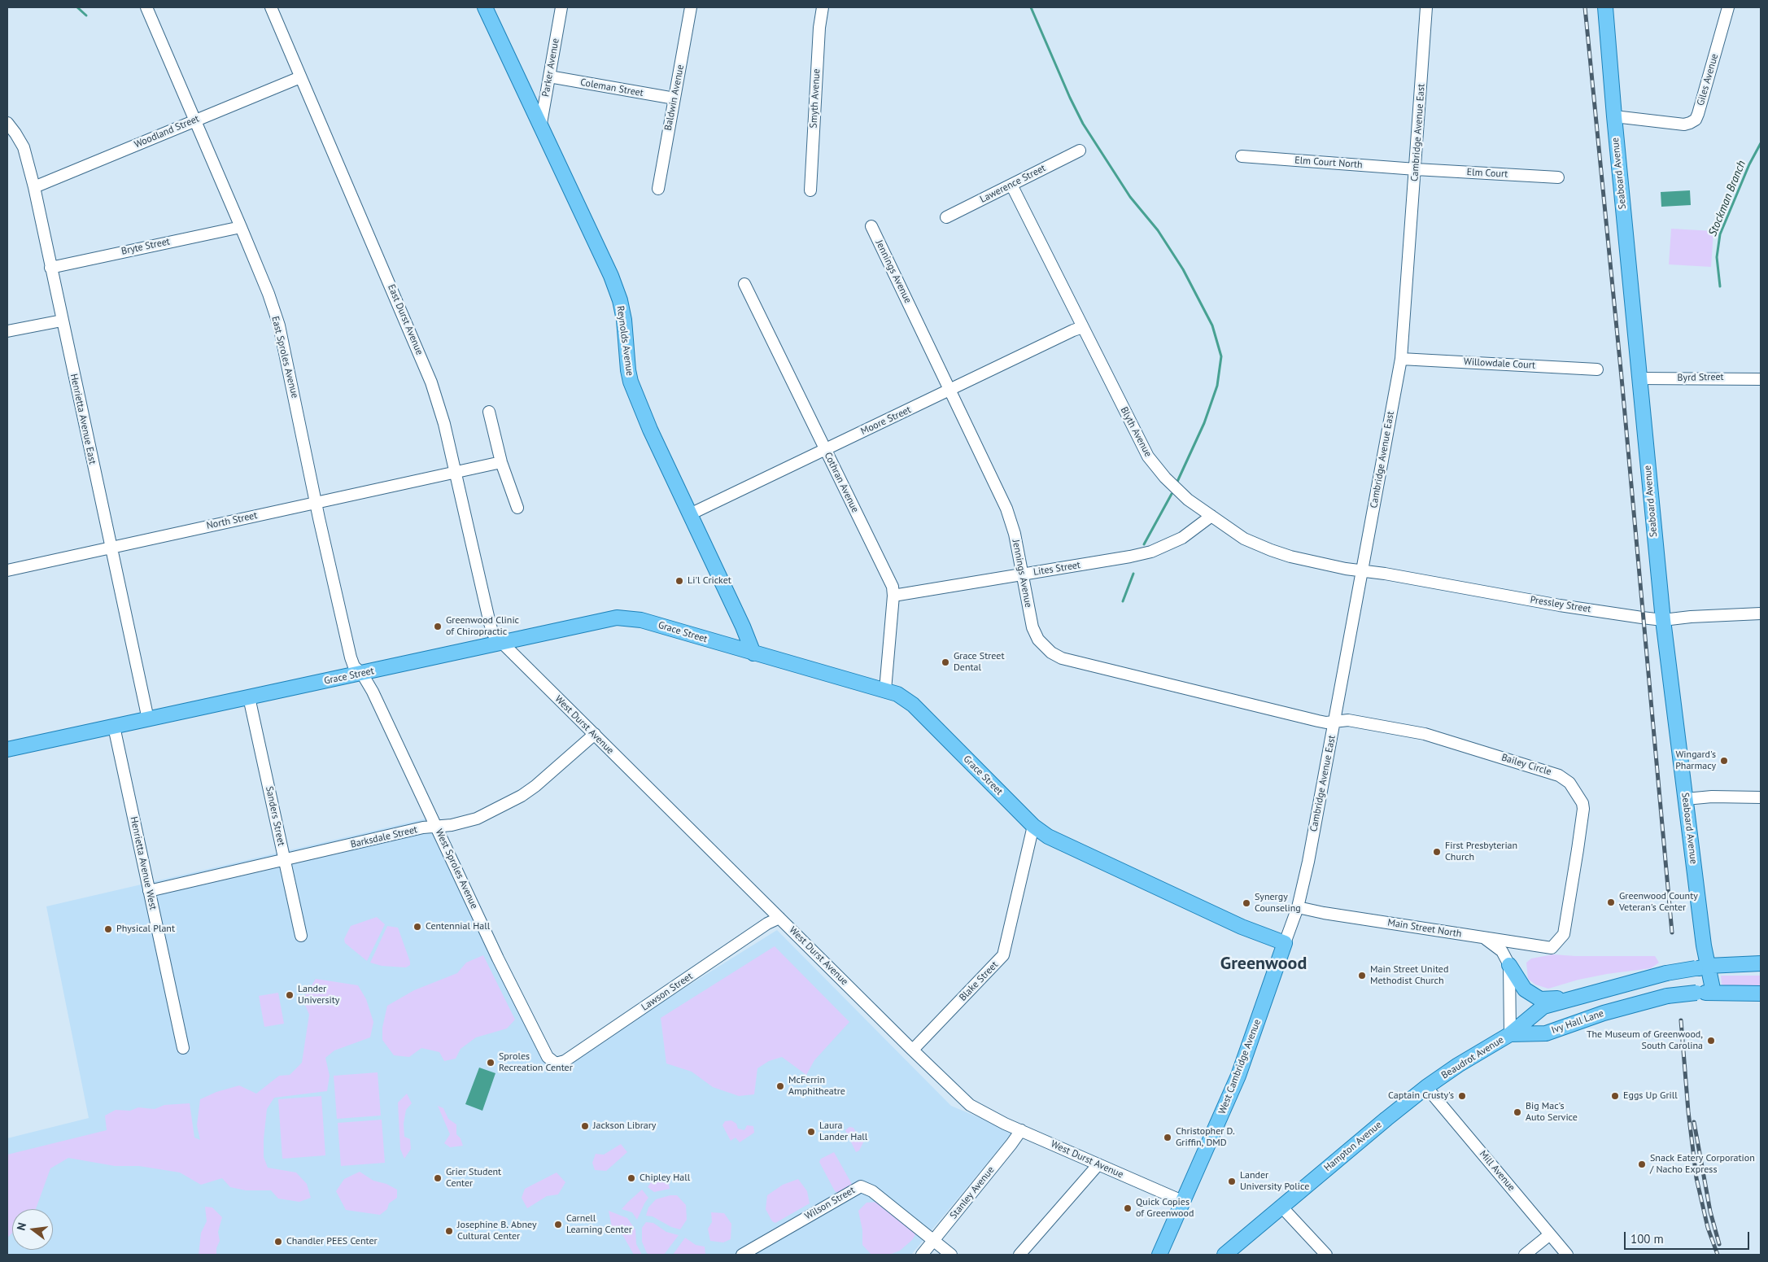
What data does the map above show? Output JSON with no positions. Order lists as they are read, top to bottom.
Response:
{
  "streets": {
    "main road": [
      "Seaboard Avenue",
      "Reynolds Avenue",
      "Grace Street",
      "Ivy Hall Lane",
      "Beaudrot Avenue",
      "West Cambridge Avenue",
      "Hampton Avenue"
    ],
    "street": [
      "Parker Avenue",
      "Giles Avenue",
      "Coleman Street",
      "Baldwin Avenue",
      "Smyth Avenue",
      "Woodland Street",
      "Cambridge Avenue East",
      "Elm Court North",
      "Elm Court",
      "Lawerence Street",
      "Bryte Street",
      "Jennings Avenue",
      "East Durst Avenue",
      "East Sproles Avenue",
      "Willowdale Court",
      "Byrd Street",
      "Henrietta Avenue East",
      "Moore Street",
      "Blyth Avenue",
      "Cothran Avenue",
      "North Street",
      "Lites Street",
      "Pressley Street",
      "West Durst Avenue",
      "Bailey Circle",
      "Sanders Street",
      "Barksdale Street",
      "Henrietta Avenue West",
      "West Sproles Avenue",
      "Main Street North",
      "Blake Street",
      "Lawson Street",
      "Mill Avenue",
      "Stanley Avenue",
      "Wilson Street"
    ]
  },
  "crossings": [
    ["Parker Avenue", "Coleman Street"],
    ["Parker Avenue", "Reynolds Avenue"],
    ["Giles Avenue", "Seaboard Avenue"],
    ["Coleman Street", "Baldwin Avenue"],
    ["Woodland Street", "East Durst Avenue"],
    ["Woodland Street", "East Sproles Avenue"],
    ["Woodland Street", "Henrietta Avenue East"],
    ["Cambridge Avenue East", "Elm Court North"],
    ["Cambridge Avenue East", "Elm Court"],
    ["Cambridge Avenue East", "Jennings Avenue"],
    ["Cambridge Avenue East", "Willowdale Court"],
    ["Cambridge Avenue East", "Blyth Avenue"],
    ["Cambridge Avenue East", "Pressley Street"],
    ["Cambridge Avenue East", "Grace Street"],
    ["Cambridge Avenue East", "Bailey Circle"],
    ["Cambridge Avenue East", "Main Street North"],
    ["Cambridge Avenue East", "West Cambridge Avenue"],
    ["Elm Court North", "Elm Court"],
    ["Seaboard Avenue", "Byrd Street"],
    ["Seaboard Avenue", "Pressley Street"],
    ["Seaboard Avenue", "Ivy Hall Lane"],
    ["Lawerence Street", "Blyth Avenue"],
    ["Bryte Street", "East Sproles Avenue"],
    ["Bryte Street", "Henrietta Avenue East"],
    ["Jennings Avenue", "Moore Street"],
    ["Jennings Avenue", "Lites Street"],
    ["Jennings Avenue", "Bailey Circle"],
    ["East Durst Avenue", "North Street"],
    ["East Durst Avenue", "Grace Street"],
    ["East Durst Avenue", "West Durst Avenue"],
    ["Reynolds Avenue", "Moore Street"],
    ["Reynolds Avenue", "Grace Street"],
    ["East Sproles Avenue", "North Street"],
    ["East Sproles Avenue", "Grace Street"],
    ["East Sproles Avenue", "West Sproles Avenue"],
    ["Henrietta Avenue East", "North Street"],
    ["Henrietta Avenue East", "Grace Street"],
    ["Moore Street", "Blyth Avenue"],
    ["Moore Street", "Cothran Avenue"],
    ["Blyth Avenue", "Lites Street"],
    ["Blyth Avenue", "Pressley Street"],
    ["Cothran Avenue", "Lites Street"],
    ["Cothran Avenue", "Grace Street"],
    ["Grace Street", "West Durst Avenue"],
    ["Grace Street", "Sanders Street"],
    ["Grace Street", "Henrietta Avenue West"],
    ["Grace Street", "West Sproles Avenue"],
    ["Grace Street", "Blake Street"],
    ["Grace Street", "West Cambridge Avenue"],
    ["West Durst Avenue", "Barksdale Street"],
    ["West Durst Avenue", "Blake Street"],
    ["West Durst Avenue", "Lawson Street"],
    ["West Durst Avenue", "West Cambridge Avenue"],
    ["West Durst Avenue", "Stanley Avenue"],
    ["Bailey Circle", "Main Street North"],
    ["Sanders Street", "Barksdale Street"],
    ["Barksdale Street", "Henrietta Avenue West"],
    ["Barksdale Street", "West Sproles Avenue"],
    ["West Sproles Avenue", "Lawson Street"],
    ["Ivy Hall Lane", "Beaudrot Avenue"],
    ["Beaudrot Avenue", "Hampton Avenue"],
    ["Beaudrot Avenue", "Mill Avenue"],
    ["Hampton Avenue", "Mill Avenue"],
    ["Stanley Avenue", "Wilson Street"]
  ],
  "districts": ["Greenwood"],
  "water": ["Stockman Branch"],
  "places": [
    "Li'l Cricket",
    "Greenwood Clinic of Chiropractic",
    "Grace Street Dental",
    "Wingard's Pharmacy",
    "First Presbyterian Church",
    "Greenwood County Veteran's Center",
    "Synergy Counseling",
    "Centennial Hall",
    "Physical Plant",
    "Main Street United Methodist Church",
    "Lander University",
    "The Museum of Greenwood, South Carolina",
    "Sproles Recreation Center",
    "McFerrin Amphitheatre",
    "Captain Crusty's",
    "Eggs Up Grill",
    "Big Mac's Auto Service",
    "Jackson Library",
    "Laura Lander Hall",
    "Christopher D. Griffin, DMD",
    "Snack Eatery Corporation / Nacho Express",
    "Grier Student Center",
    "Chipley Hall",
    "Lander University Police",
    "Quick Copies of Greenwood",
    "Carnell Learning Center",
    "Josephine B. Abney Cultural Center",
    "Chandler PEES Center"
  ],
  "scale_bar": "100 m",
  "north": "left"
}
